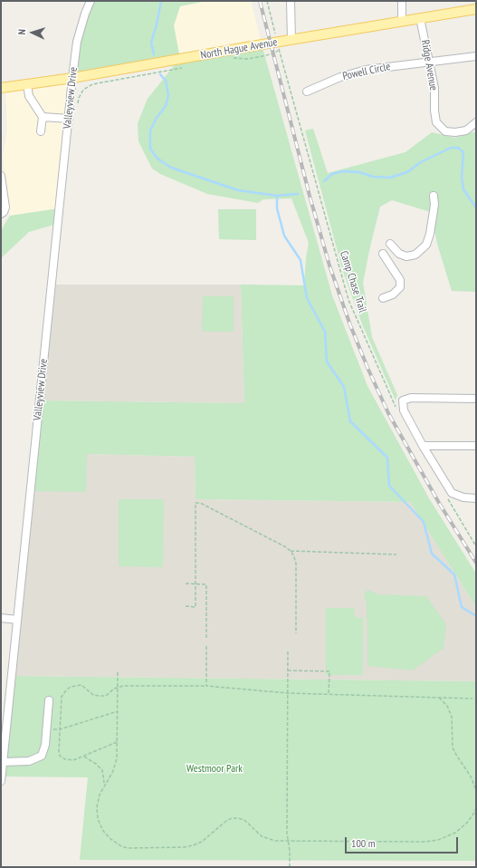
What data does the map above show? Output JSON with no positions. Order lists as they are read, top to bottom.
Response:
{
  "streets": {
    "main road": ["North Hague Avenue"],
    "street": ["Ridge Avenue", "Powell Circle", "Valleyview Drive"],
    "path": ["Camp Chase Trail"]
  },
  "crossings": [
    ["North Hague Avenue", "Ridge Avenue"],
    ["North Hague Avenue", "Valleyview Drive"],
    ["North Hague Avenue", "Camp Chase Trail"],
    ["Ridge Avenue", "Powell Circle"]
  ],
  "parks": ["Westmoor Park"],
  "scale_bar": "100 m",
  "north": "left"
}
